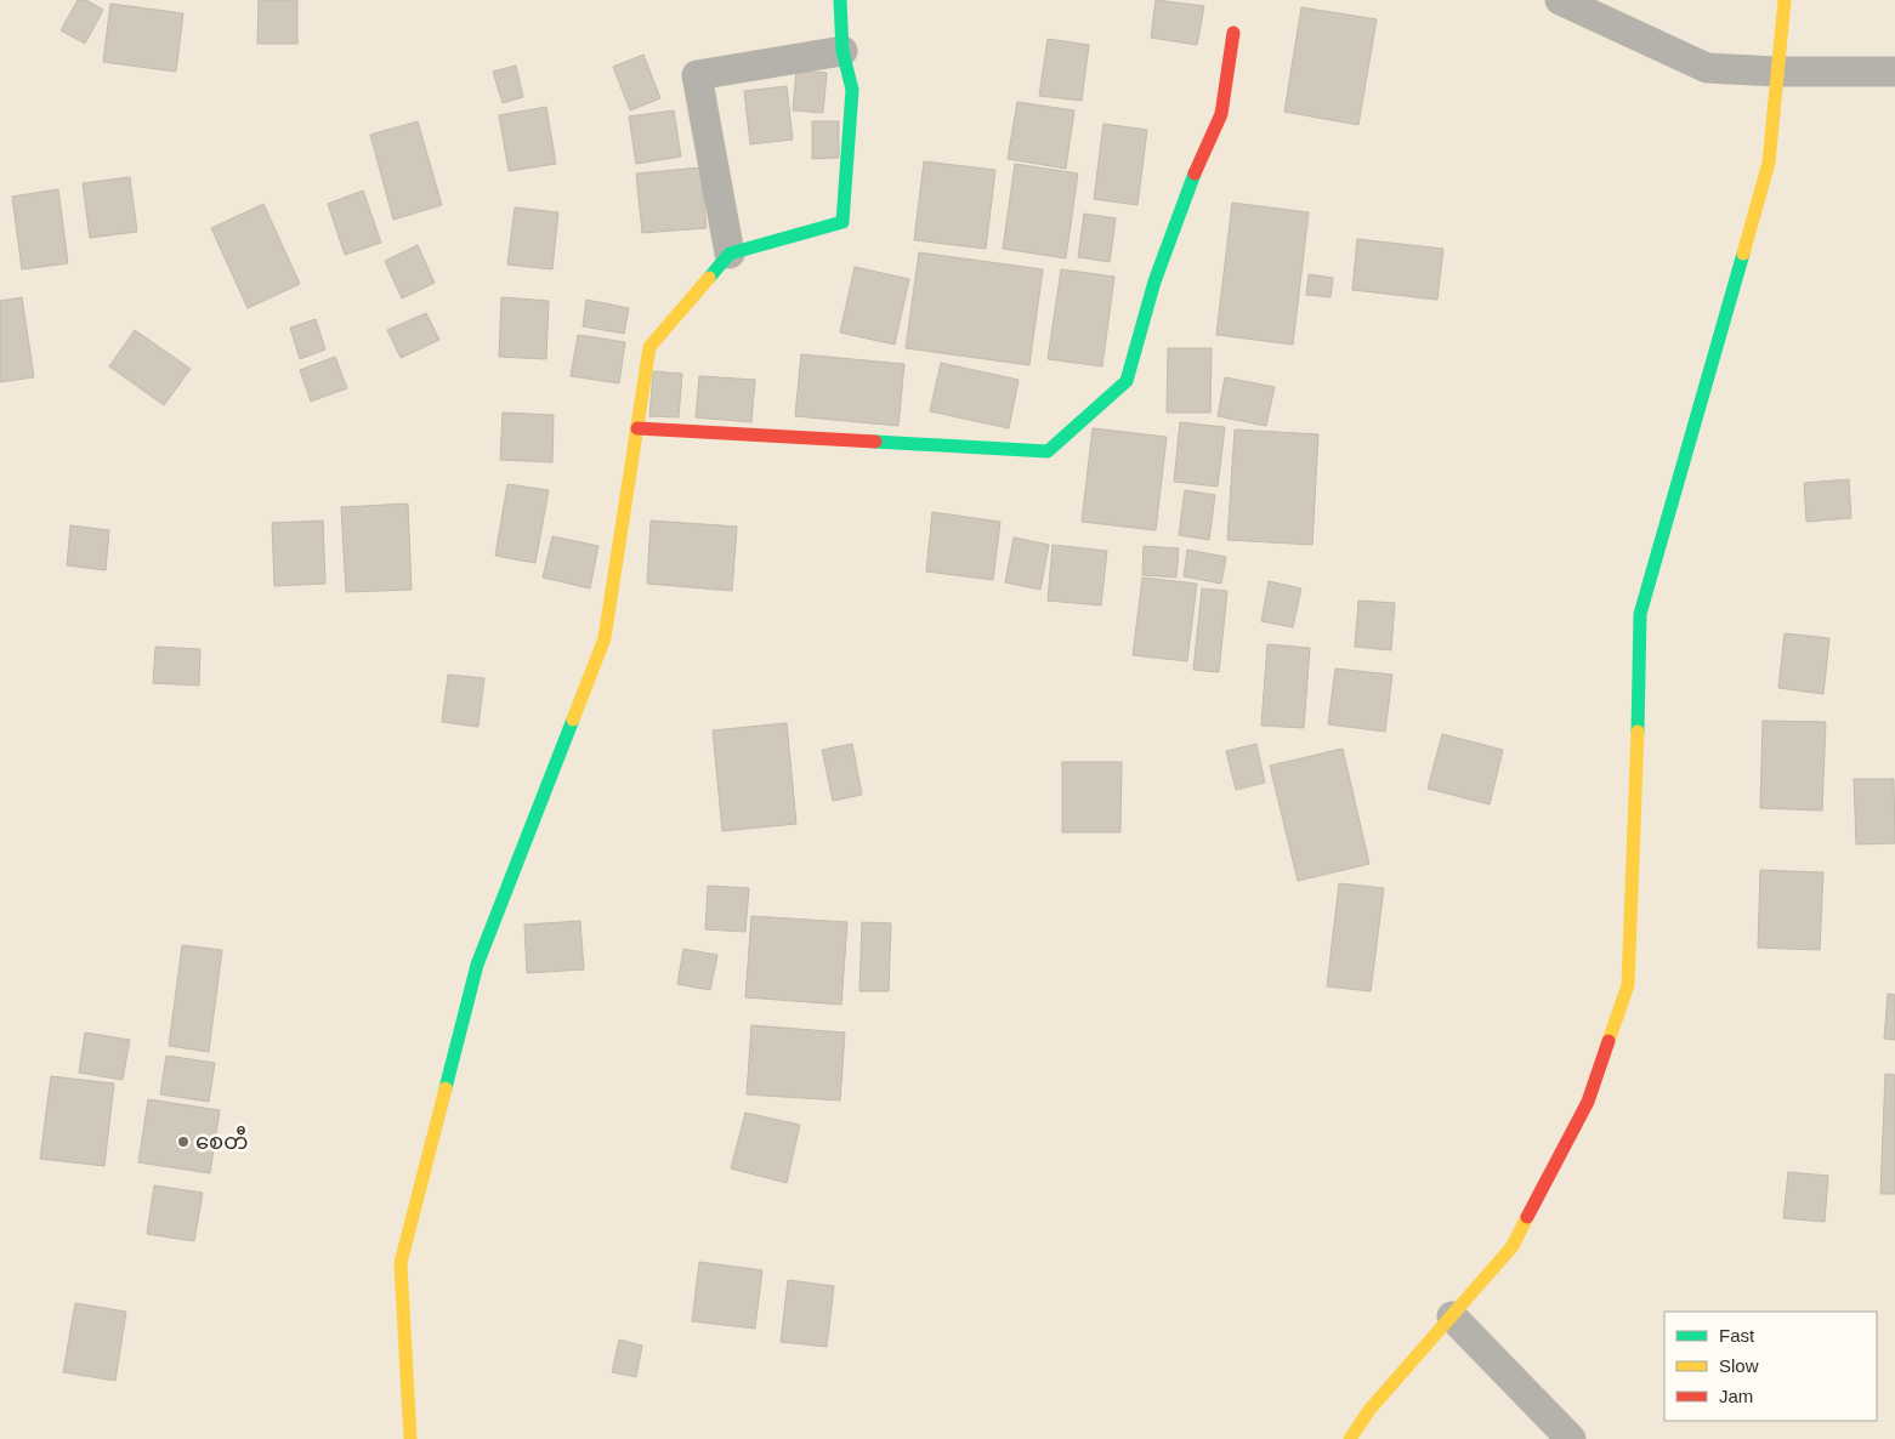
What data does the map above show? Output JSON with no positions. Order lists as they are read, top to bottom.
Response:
{
  "places": ["စေတီ"],
  "legend": ["Fast", "Slow", "Jam"]
}
